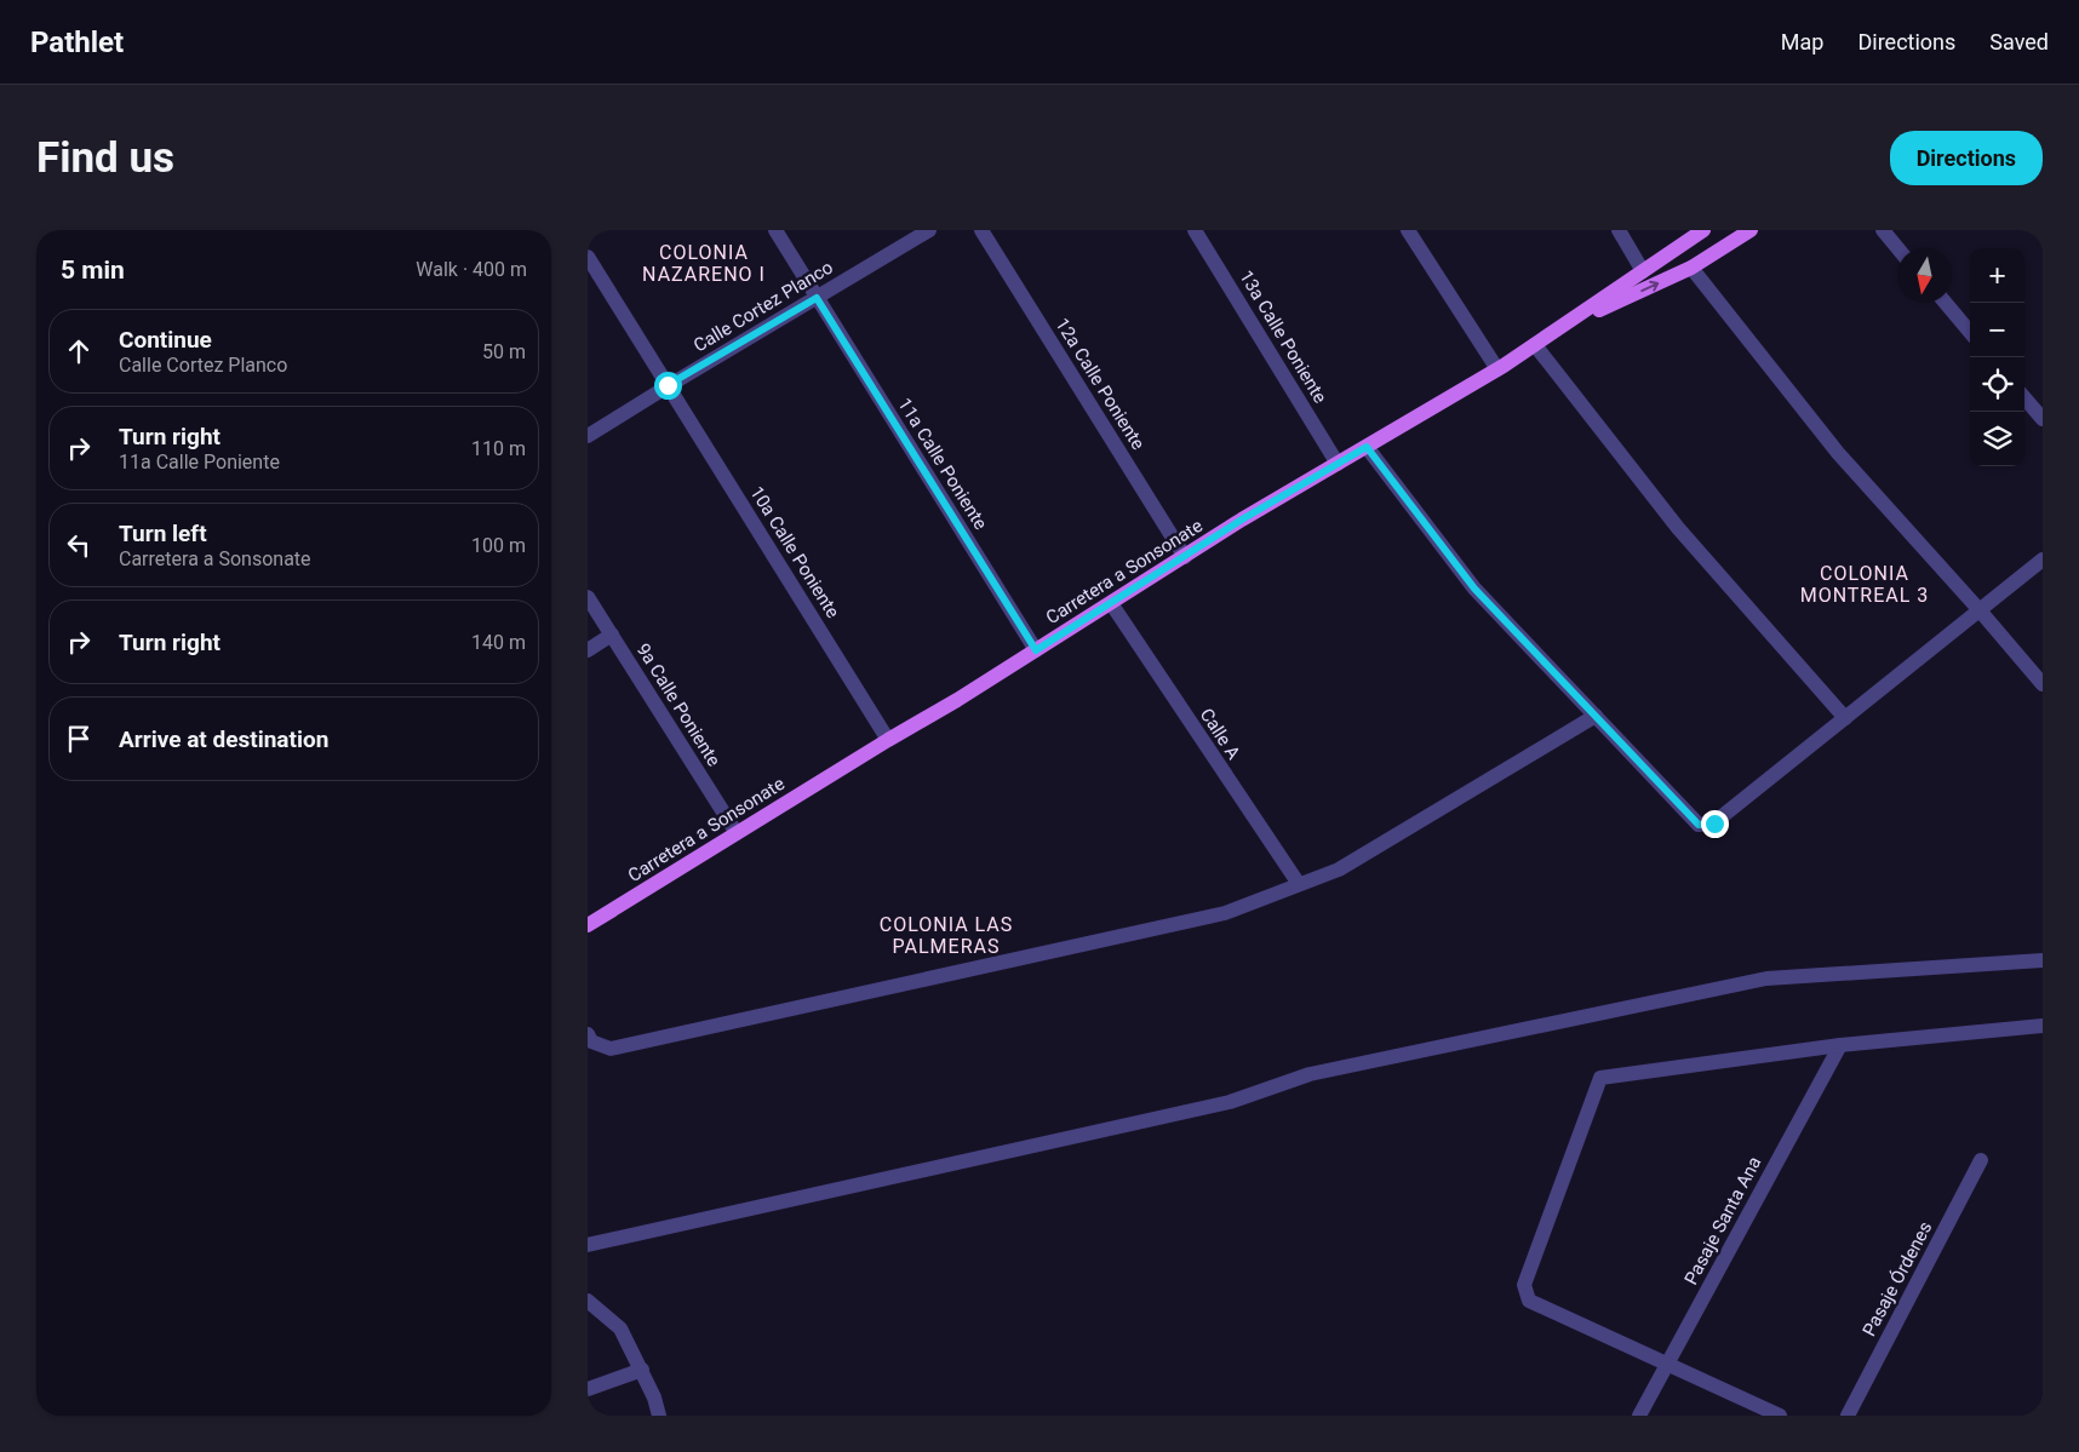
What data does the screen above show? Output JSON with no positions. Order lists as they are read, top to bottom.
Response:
{
  "streets": {
    "main road": ["Carretera a Sonsonate"],
    "street": [
      "Calle Cortez Planco",
      "13a Calle Poniente",
      "12a Calle Poniente",
      "11a Calle Poniente",
      "10a Calle Poniente",
      "9a Calle Poniente",
      "Calle A",
      "Pasaje Santa Ana",
      "Pasaje Órdenes"
    ]
  },
  "crossings": [
    ["Calle Cortez Planco", "11a Calle Poniente"],
    ["Calle Cortez Planco", "10a Calle Poniente"],
    ["13a Calle Poniente", "Carretera a Sonsonate"],
    ["12a Calle Poniente", "Carretera a Sonsonate"],
    ["11a Calle Poniente", "Carretera a Sonsonate"],
    ["10a Calle Poniente", "Carretera a Sonsonate"],
    ["Carretera a Sonsonate", "9a Calle Poniente"],
    ["Carretera a Sonsonate", "Calle A"]
  ],
  "districts": ["COLONIA NAZARENO I", "COLONIA MONTREAL 3", "COLONIA LAS PALMERAS"],
  "north": "bottom",
  "page": {
    "header": "Pathlet",
    "nav": ["Map", "Directions", "Saved"],
    "buttons": "Directions",
    "title": "Find us",
    "heading": ["5 min", "Walk · 400 m"],
    "map_buttons": ["+", "−"],
    "list": [
      ["Continue", "Calle Cortez Planco", "50 m"],
      ["Turn right", "11a Calle Poniente", "110 m"],
      ["Turn left", "Carretera a Sonsonate", "100 m"],
      ["Turn right", "140 m"],
      "Arrive at destination"
    ]
  }
}
